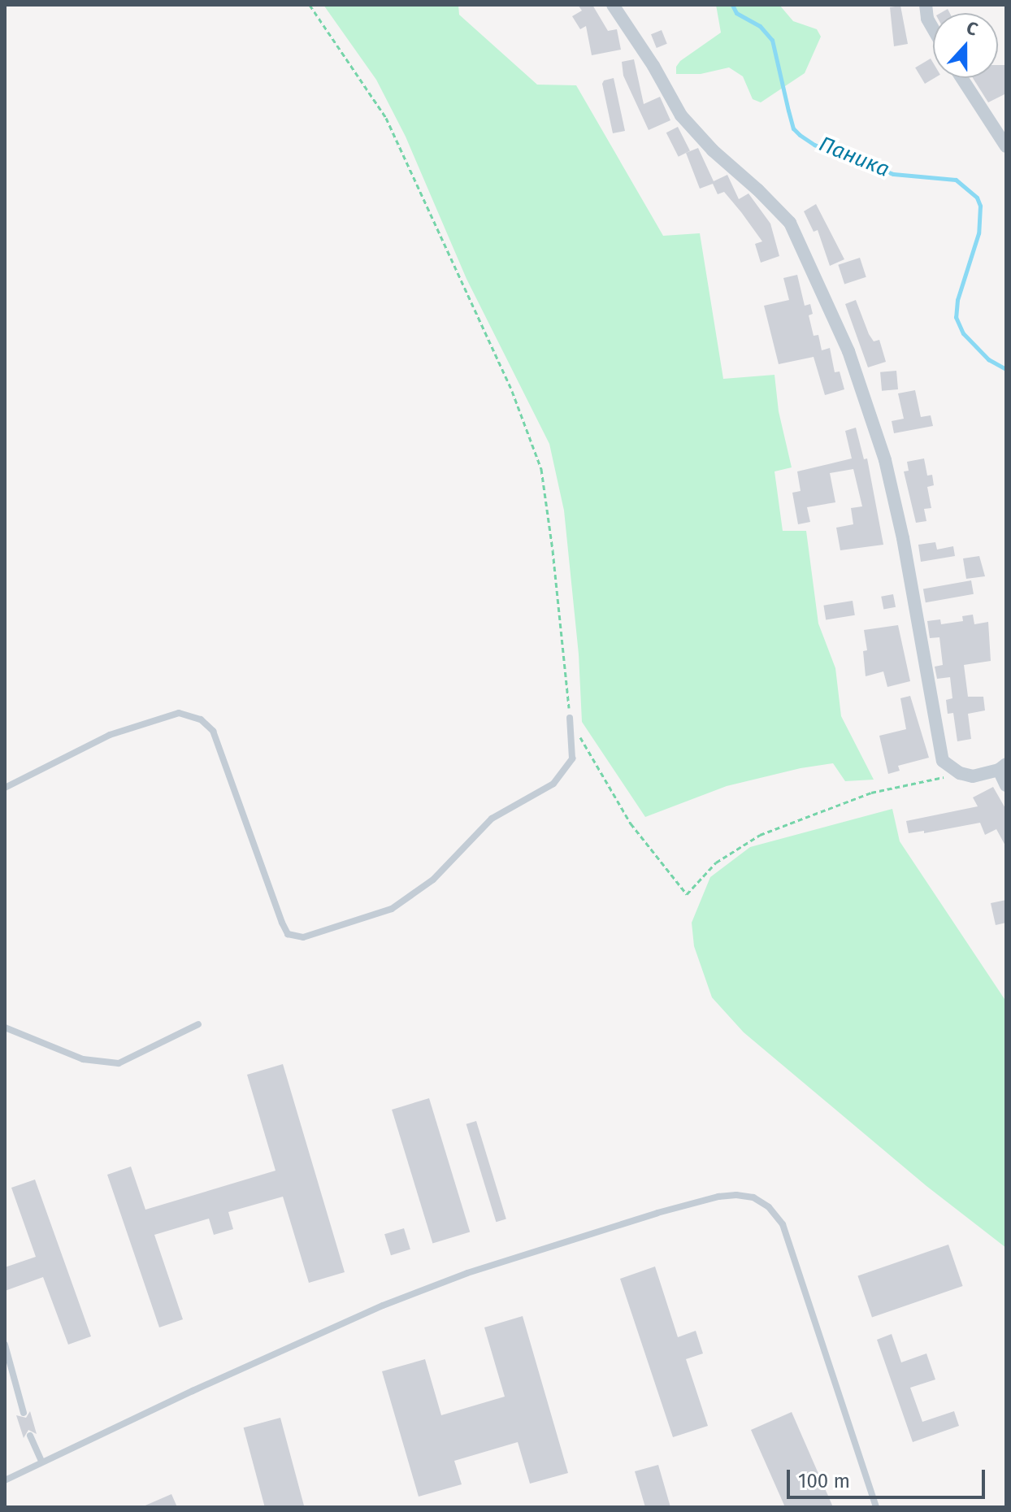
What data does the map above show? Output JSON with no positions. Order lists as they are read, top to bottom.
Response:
{
  "water": ["Паника"],
  "scale_bar": "100 m",
  "north": "top"
}
